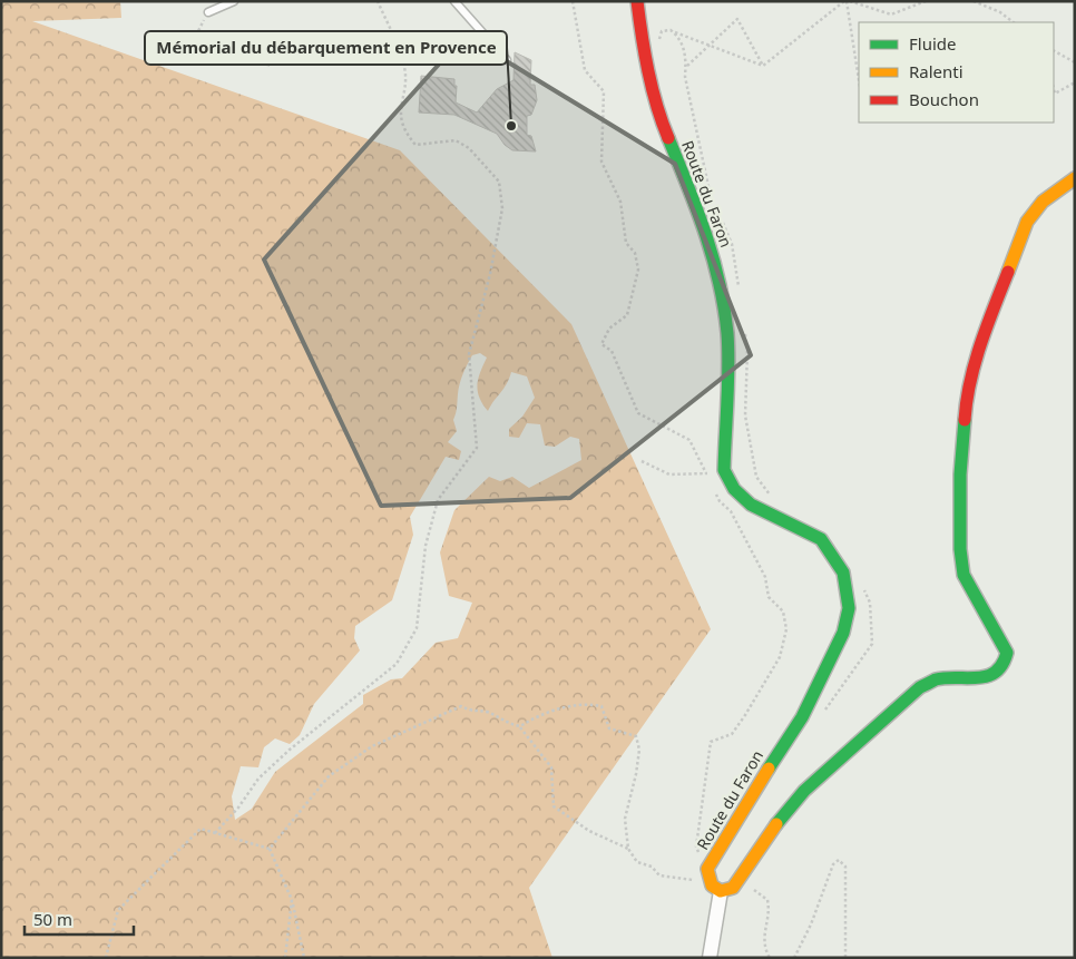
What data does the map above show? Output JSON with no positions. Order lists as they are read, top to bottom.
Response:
{
  "streets": {
    "street": ["Route du Faron"]
  },
  "places": ["Mémorial du débarquement en Provence"],
  "legend": ["Fluide", "Ralenti", "Bouchon"],
  "scale_bar": "50 m"
}
